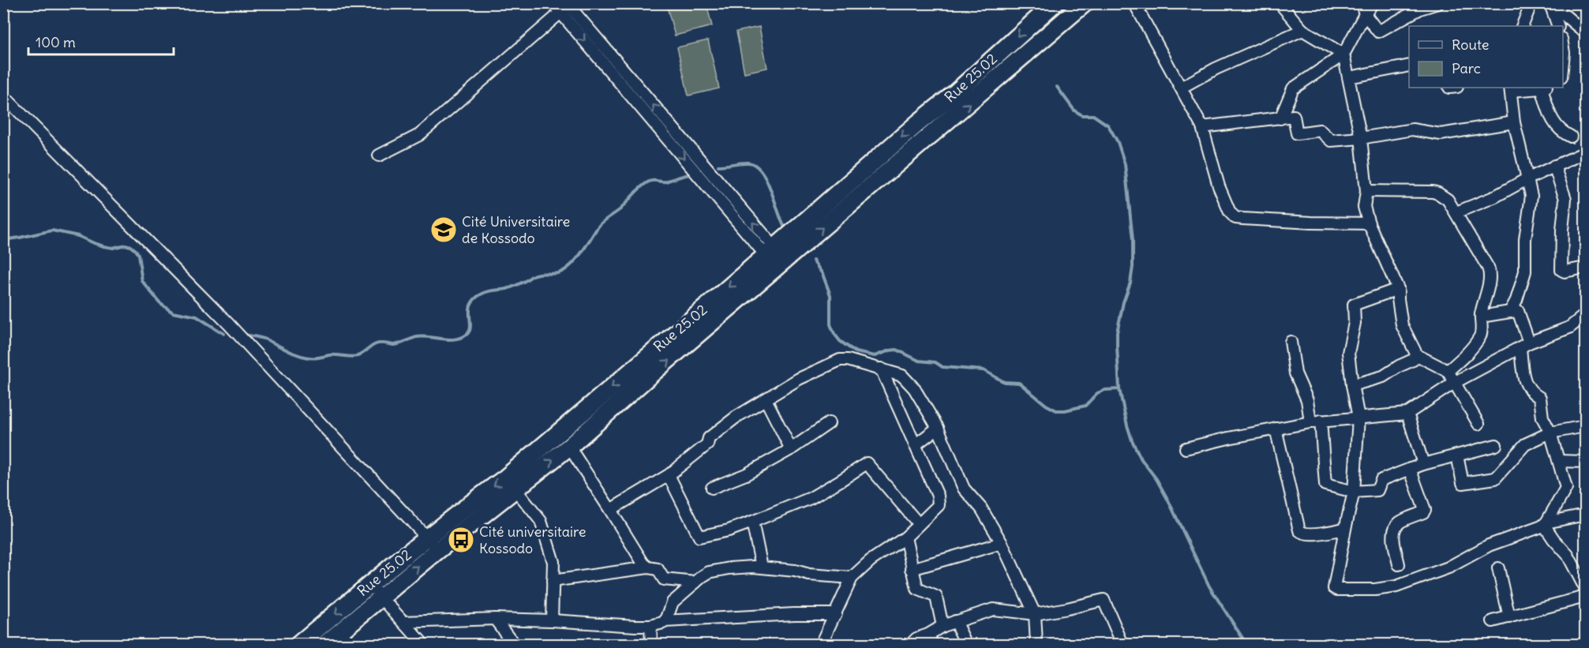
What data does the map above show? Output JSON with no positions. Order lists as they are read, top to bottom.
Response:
{
  "streets": {
    "main road": ["Rue 25.02"]
  },
  "places": {
    "school or university": ["Cité Universitaire de Kossodo"],
    "bus stop": ["Cité universitaire Kossodo"]
  },
  "legend": ["Route", "Parc"],
  "scale_bar": "100 m"
}
